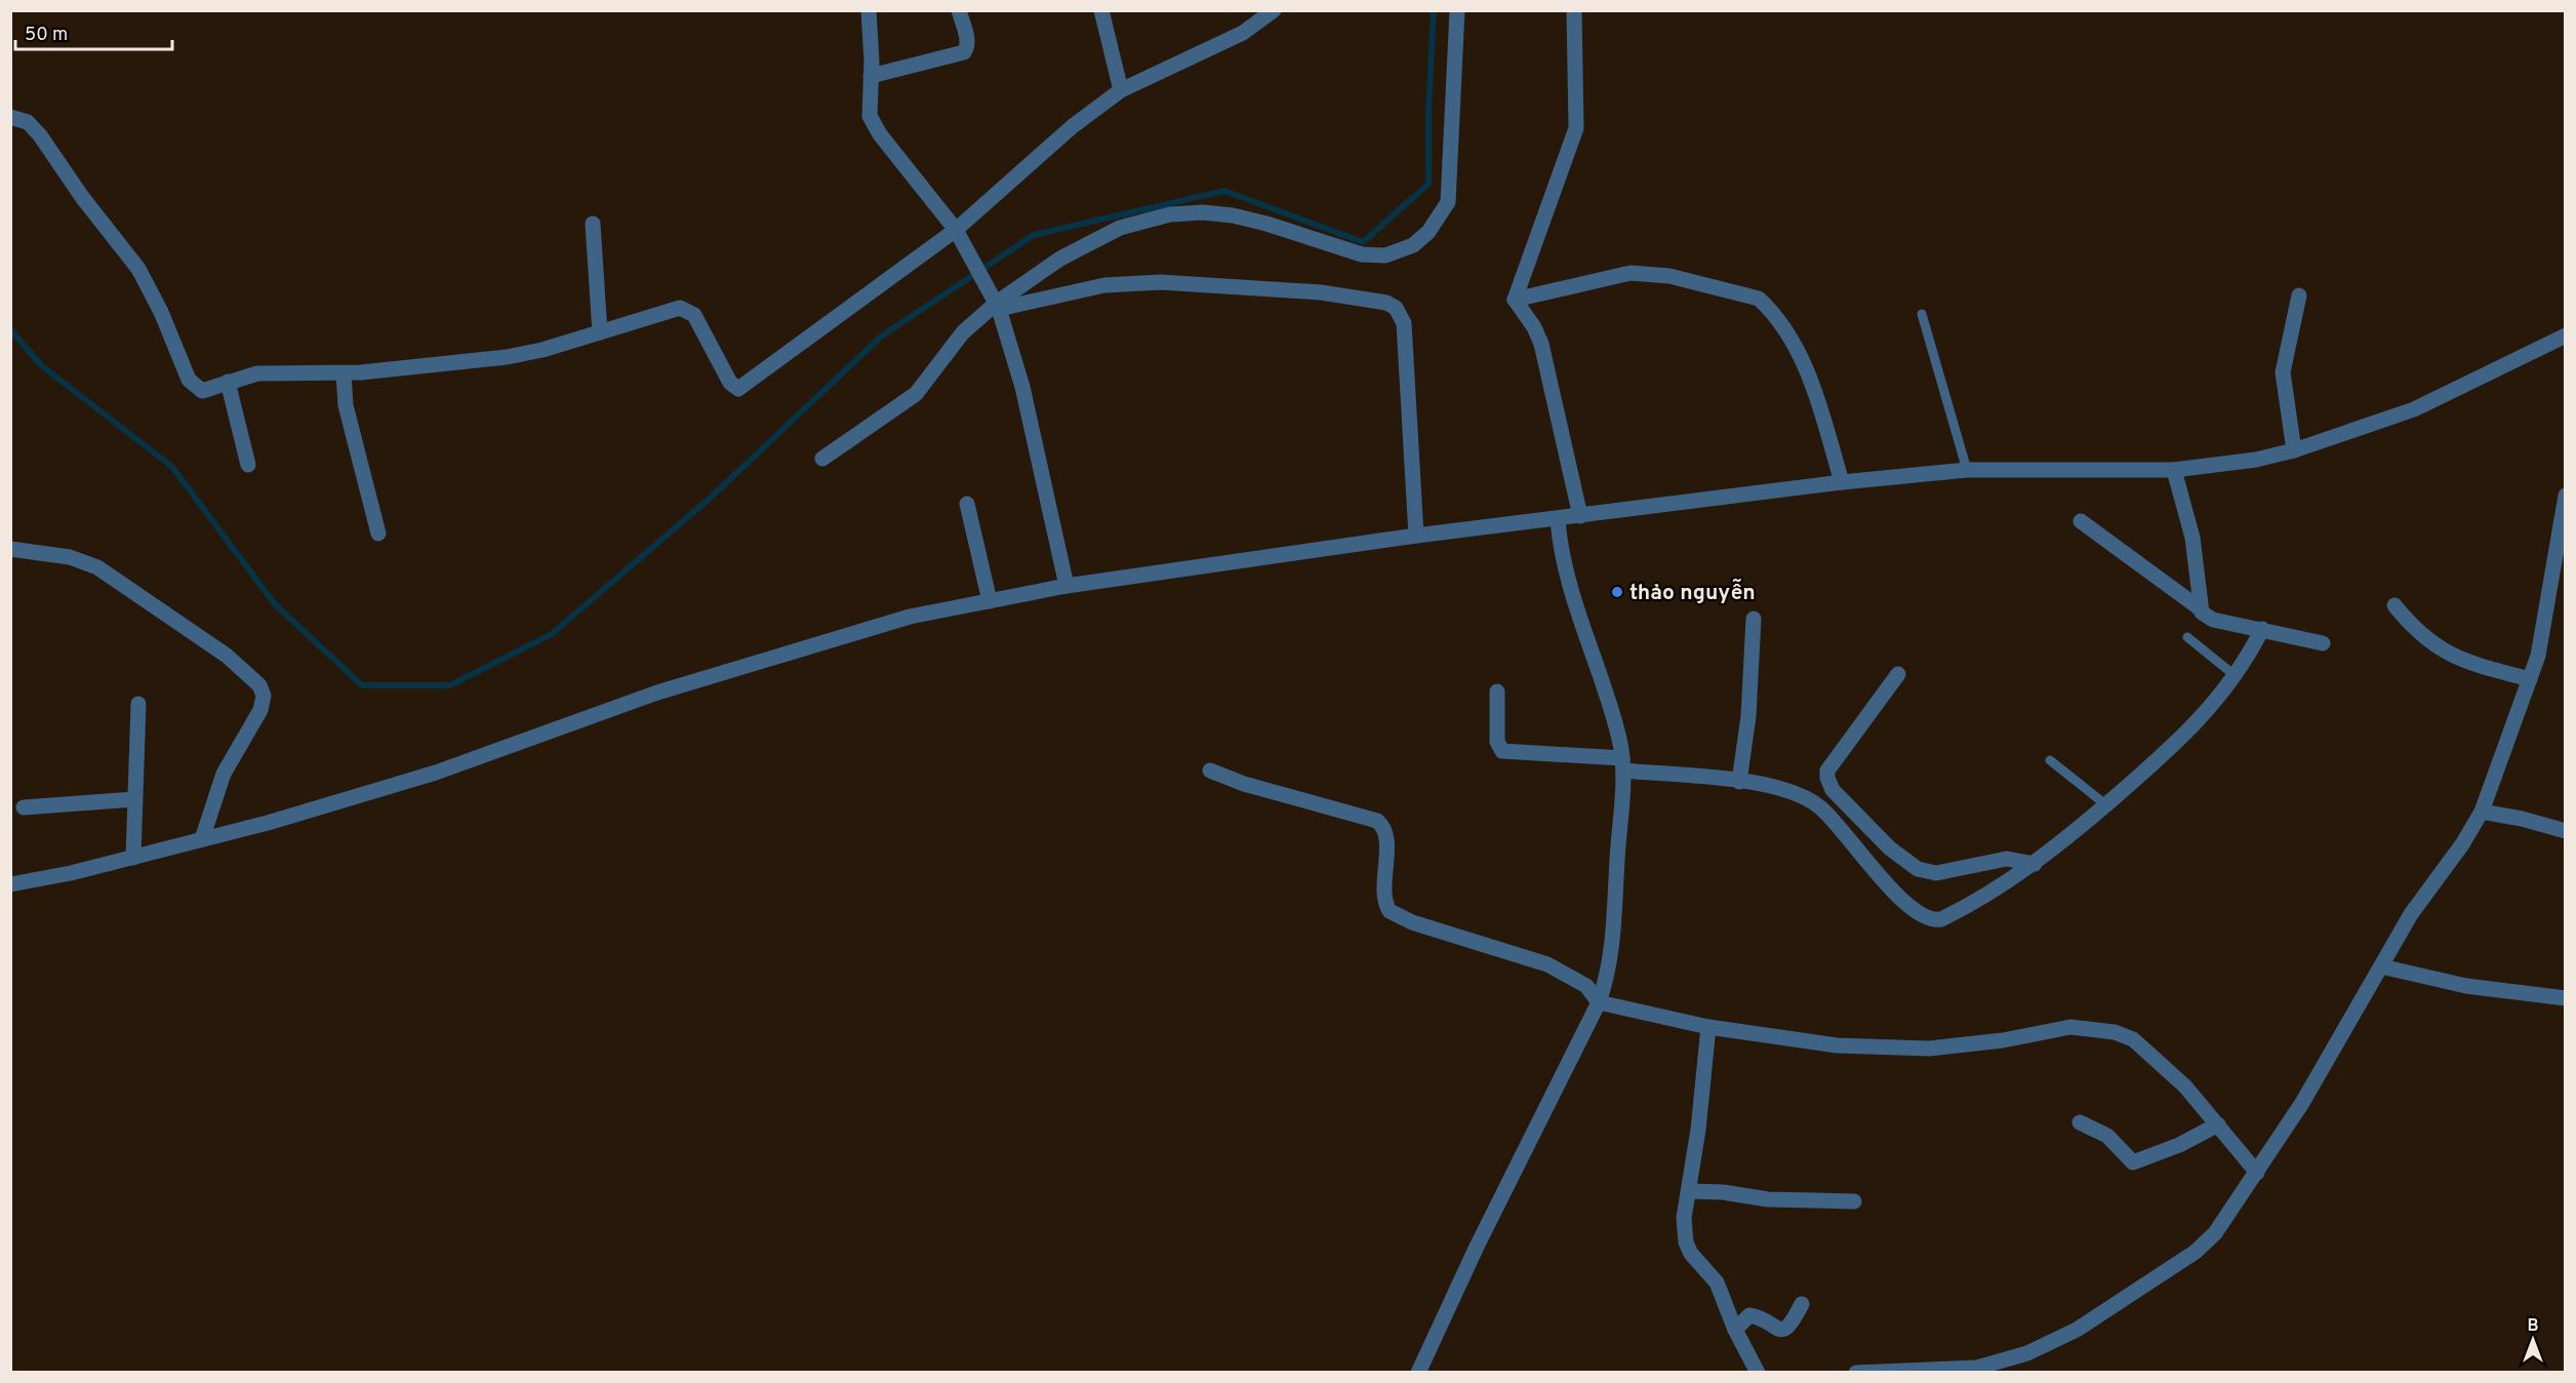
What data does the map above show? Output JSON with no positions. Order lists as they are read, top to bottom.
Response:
{
  "places": ["thảo nguyễn"],
  "scale_bar": "50 m",
  "north": "top"
}
